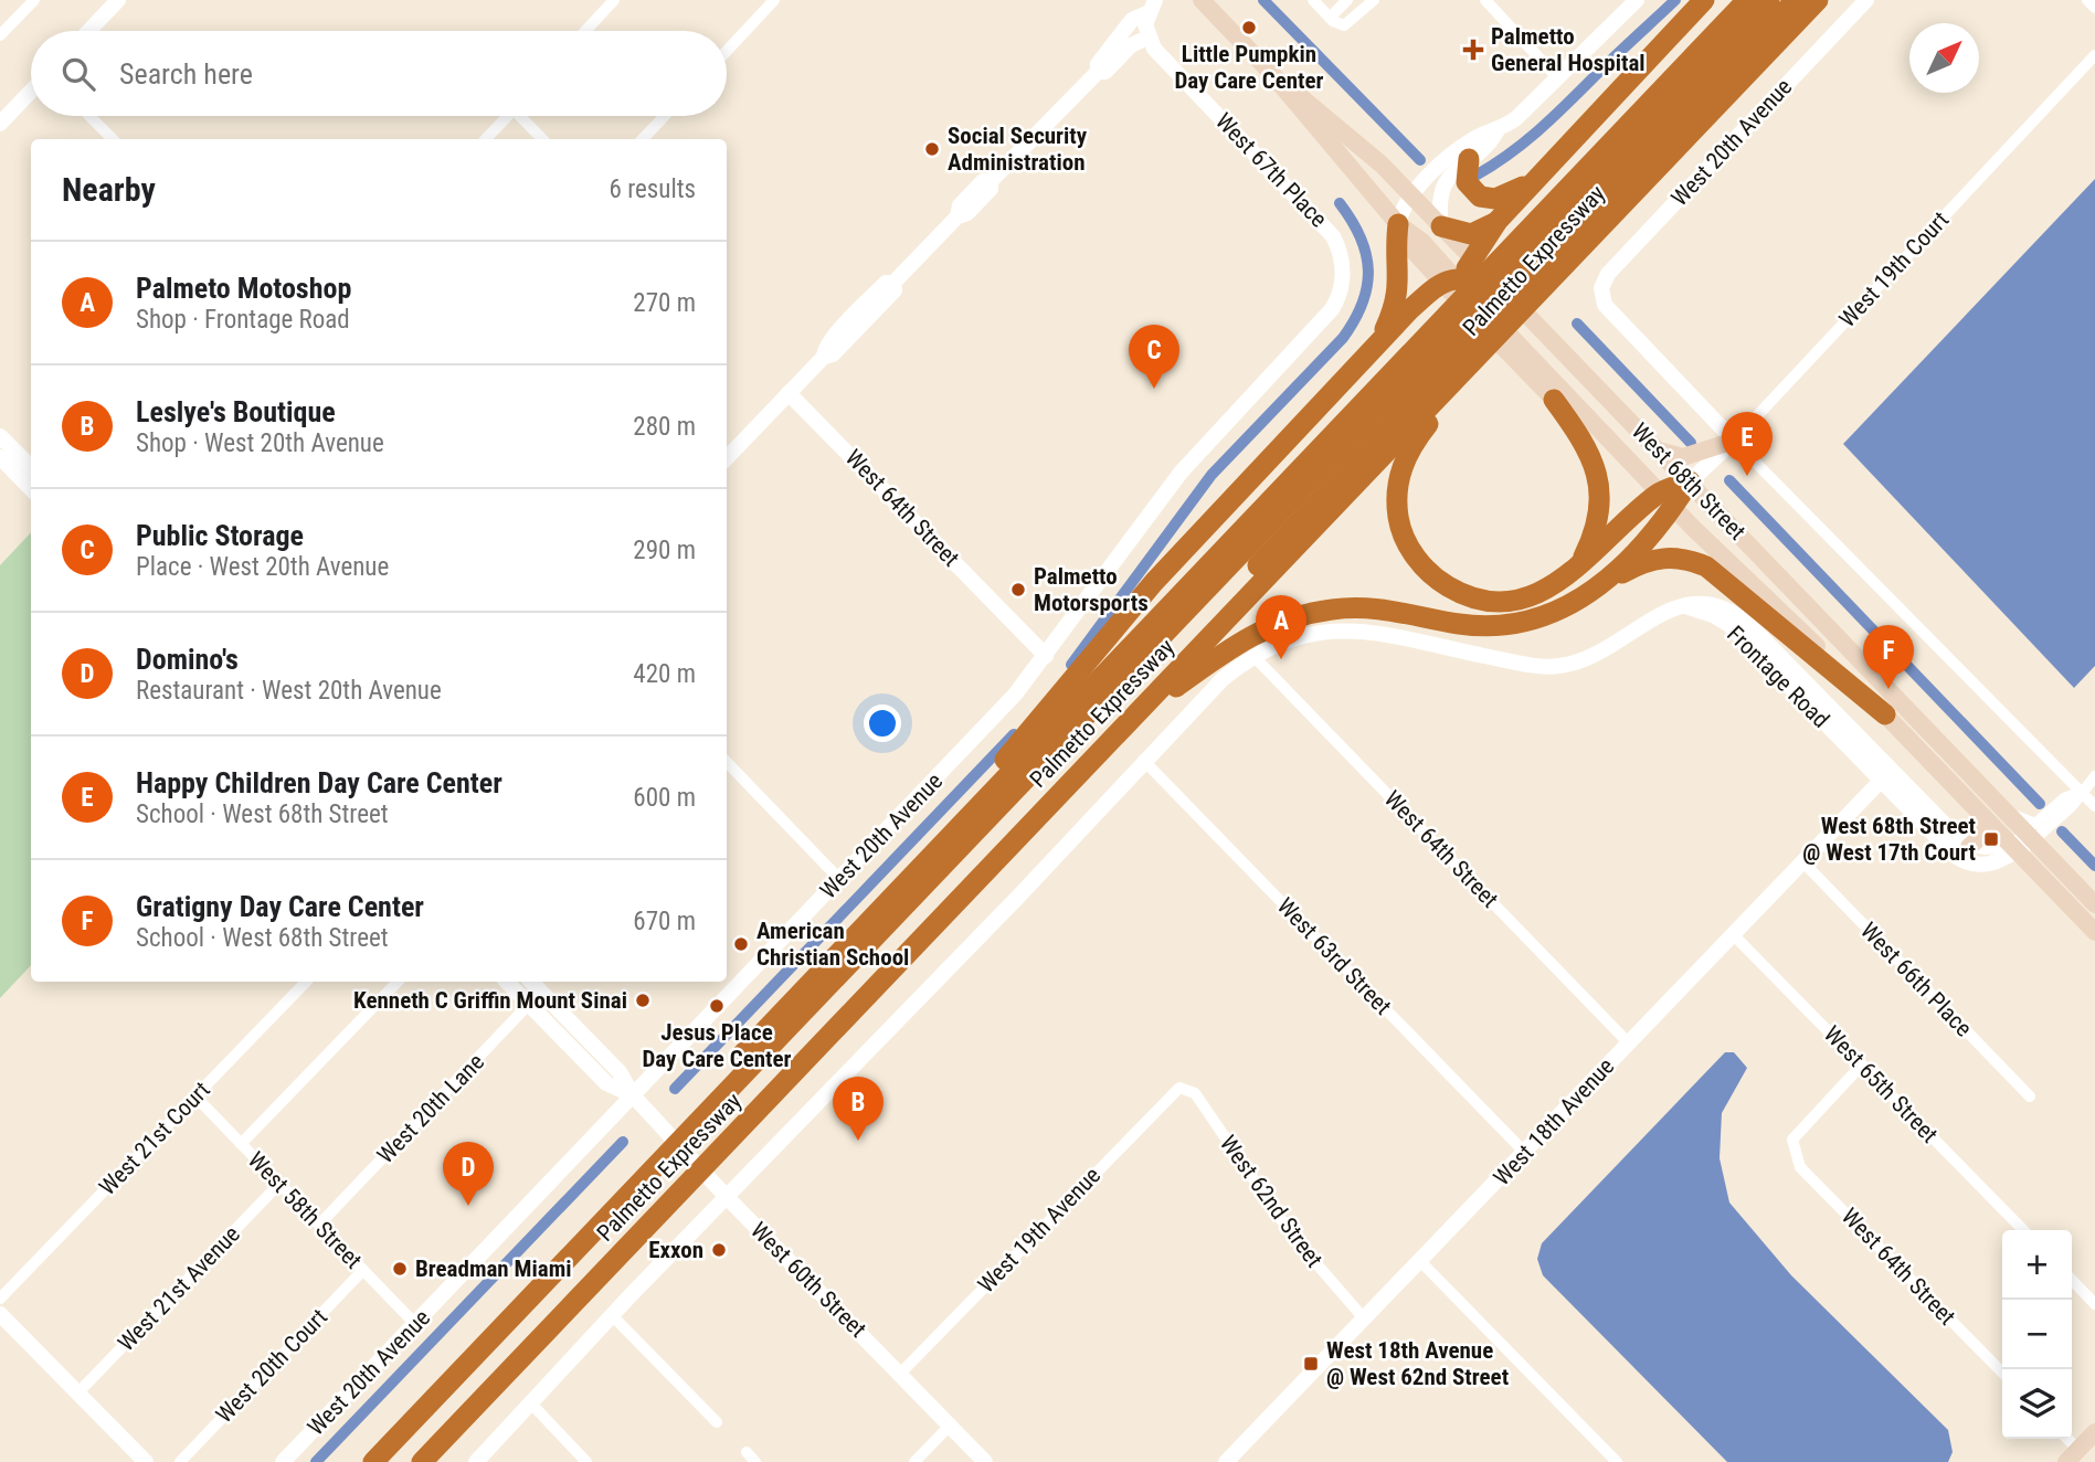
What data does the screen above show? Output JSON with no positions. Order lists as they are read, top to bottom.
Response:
{
  "streets": {
    "highway": ["Palmetto Expressway"],
    "main road": ["West 68th Street"],
    "street": [
      "West 20th Avenue",
      "West 67th Place",
      "West 19th Court",
      "West 64th Street",
      "Frontage Road",
      "West 63rd Street",
      "West 66th Place",
      "West 65th Street",
      "West 20th Lane",
      "West 18th Avenue",
      "West 21st Court",
      "West 62nd Street",
      "West 58th Street",
      "West 19th Avenue",
      "West 60th Street",
      "West 21st Avenue",
      "West 20th Court"
    ]
  },
  "crossings": [
    ["West 20th Avenue", "West 67th Place"],
    ["West 20th Avenue", "West 19th Court"],
    ["West 20th Avenue", "West 64th Street"],
    ["West 20th Avenue", "West 58th Street"],
    ["West 20th Avenue", "West 60th Street"],
    ["West 19th Court", "West 68th Street"],
    ["West 68th Street", "Frontage Road"],
    ["West 64th Street", "West 65th Street"],
    ["West 64th Street", "West 18th Avenue"],
    ["Frontage Road", "West 18th Avenue"],
    ["West 63rd Street", "West 18th Avenue"],
    ["West 66th Place", "West 18th Avenue"],
    ["West 65th Street", "West 18th Avenue"],
    ["West 20th Lane", "West 58th Street"],
    ["West 20th Lane", "West 60th Street"],
    ["West 18th Avenue", "West 62nd Street"],
    ["West 21st Court", "West 58th Street"],
    ["West 62nd Street", "West 19th Avenue"],
    ["West 58th Street", "West 21st Avenue"],
    ["West 58th Street", "West 20th Court"],
    ["West 19th Avenue", "West 60th Street"]
  ],
  "places": {
    "other": [
      "Little Pumpkin Day Care Center",
      "Social Security Administration",
      "Palmetto Motorsports",
      "American Christian School",
      "Kenneth C Griffin Mount Sinai",
      "Jesus Place Day Care Center",
      "Exxon",
      "Breadman Miami"
    ],
    "health": ["Palmetto General Hospital"],
    "transit": ["West 68th Street @ West 17th Court", "West 18th Avenue @ West 62nd Street"]
  },
  "north": "top right",
  "page": {
    "search": "Search here",
    "heading": ["Nearby", "6 results"],
    "list": [
      {
        "mark": "A",
        "name": "Palmeto Motoshop",
        "note": "Shop · Frontage Road",
        "value": "270 m"
      },
      {
        "mark": "B",
        "name": "Leslye's Boutique",
        "note": "Shop · West 20th Avenue",
        "value": "280 m"
      },
      {
        "mark": "C",
        "name": "Public Storage",
        "note": "Place · West 20th Avenue",
        "value": "290 m"
      },
      {
        "mark": "D",
        "name": "Domino's",
        "note": "Restaurant · West 20th Avenue",
        "value": "420 m"
      },
      {
        "mark": "E",
        "name": "Happy Children Day Care Center",
        "note": "School · West 68th Street",
        "value": "600 m"
      },
      {
        "mark": "F",
        "name": "Gratigny Day Care Center",
        "note": "School · West 68th Street",
        "value": "670 m"
      }
    ],
    "pins": [
      "C",
      "E",
      "A",
      "F",
      "B",
      "D"
    ],
    "map_buttons": ["+", "−"]
  }
}
